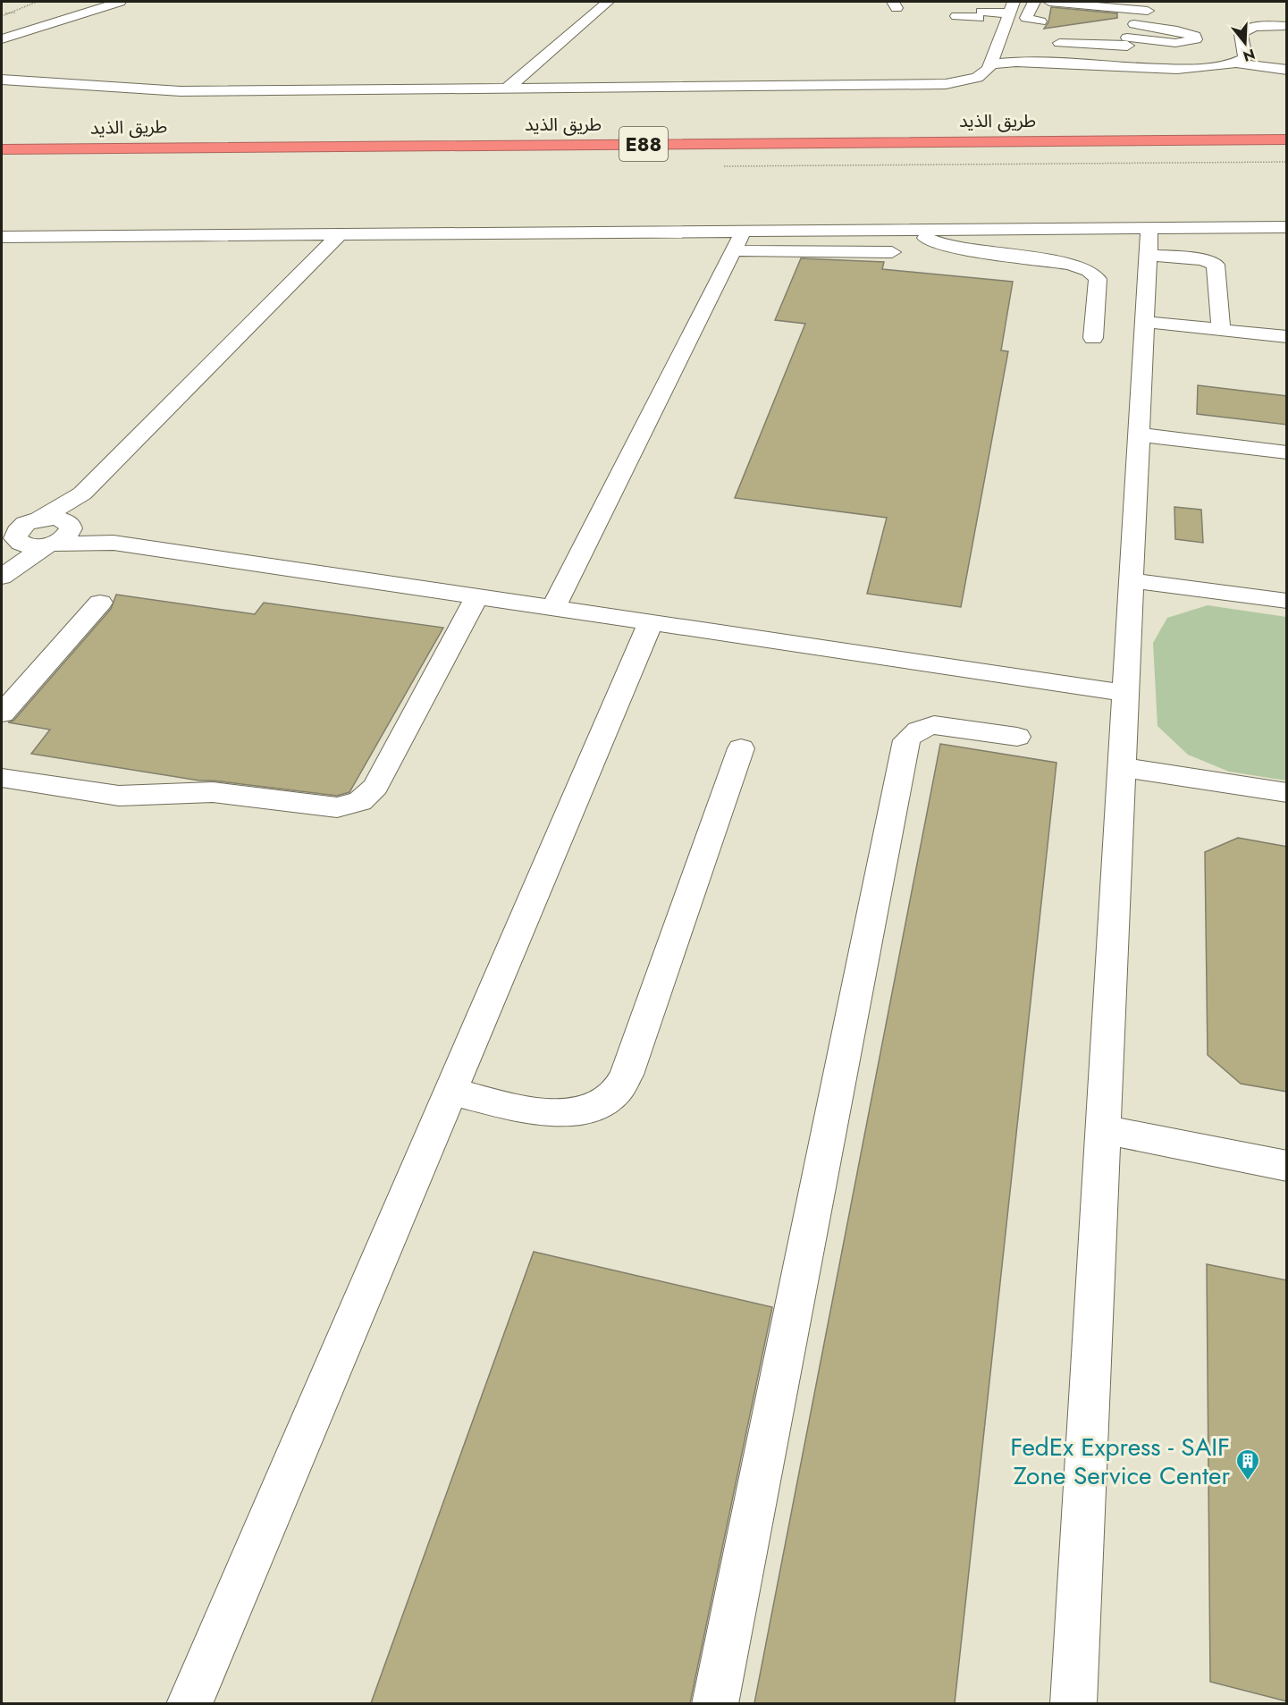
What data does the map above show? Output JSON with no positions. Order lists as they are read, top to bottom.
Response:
{
  "streets": {
    "highway": ["طريق الذيد", "E88"]
  },
  "places": {
    "building": ["FedEx Express - SAIF Zone Service Center"]
  },
  "north": "bottom"
}
